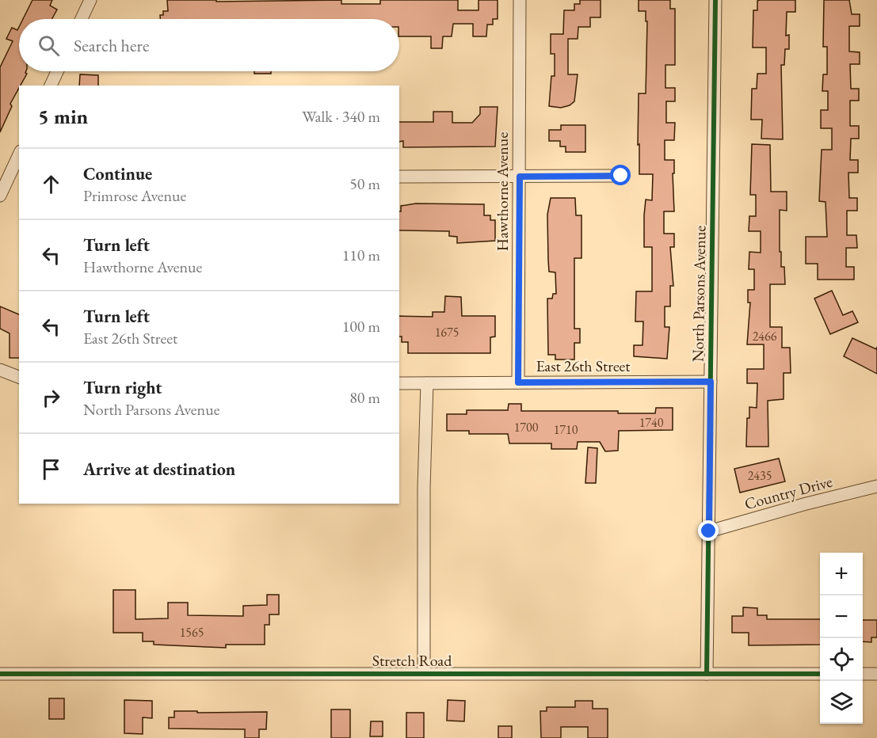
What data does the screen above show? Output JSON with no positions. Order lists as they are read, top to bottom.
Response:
{
  "streets": {
    "street": [
      "Hawthorne Avenue",
      "North Parsons Avenue",
      "East 26th Street",
      "Country Drive",
      "Stretch Road"
    ]
  },
  "crossings": [
    ["Hawthorne Avenue", "East 26th Street"],
    ["North Parsons Avenue", "East 26th Street"],
    ["North Parsons Avenue", "Country Drive"],
    ["North Parsons Avenue", "Stretch Road"]
  ],
  "house_numbers": [
    "1675",
    "2466",
    "1740",
    "1700",
    "1710",
    "2435",
    "1565"
  ],
  "page": {
    "search": "Search here",
    "heading": ["5 min", "Walk · 340 m"],
    "list": [
      ["Continue", "Primrose Avenue", "50 m"],
      ["Turn left", "Hawthorne Avenue", "110 m"],
      ["Turn left", "East 26th Street", "100 m"],
      ["Turn right", "North Parsons Avenue", "80 m"],
      "Arrive at destination"
    ],
    "map_buttons": ["+", "−"]
  }
}
